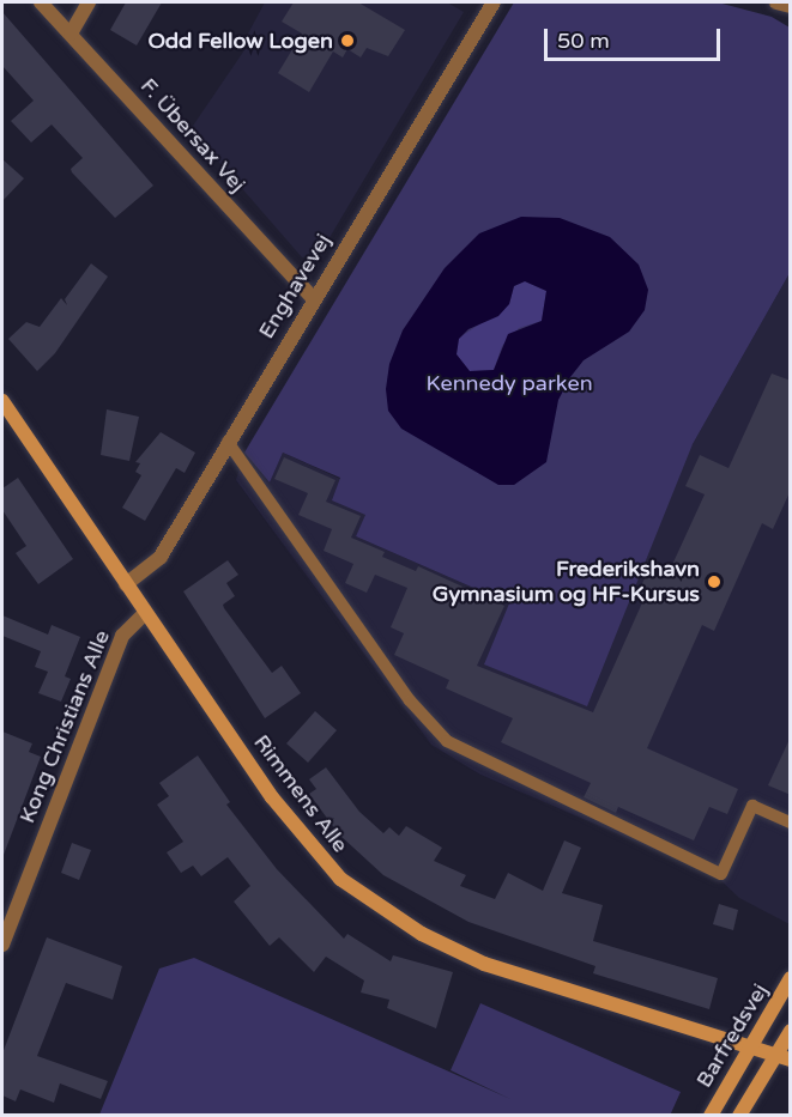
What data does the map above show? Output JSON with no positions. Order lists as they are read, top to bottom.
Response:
{
  "streets": {
    "street": [
      "F. Übersax Vej",
      "Enghavevej",
      "Kong Christians Alle",
      "Rimmens Alle",
      "Barfredsvej"
    ]
  },
  "crossings": [
    ["F. Übersax Vej", "Enghavevej"],
    ["Enghavevej", "Rimmens Alle"],
    ["Kong Christians Alle", "Rimmens Alle"],
    ["Rimmens Alle", "Barfredsvej"]
  ],
  "parks": ["Kennedy parken"],
  "places": ["Odd Fellow Logen", "Frederikshavn Gymnasium og HF-Kursus"],
  "scale_bar": "50 m"
}
